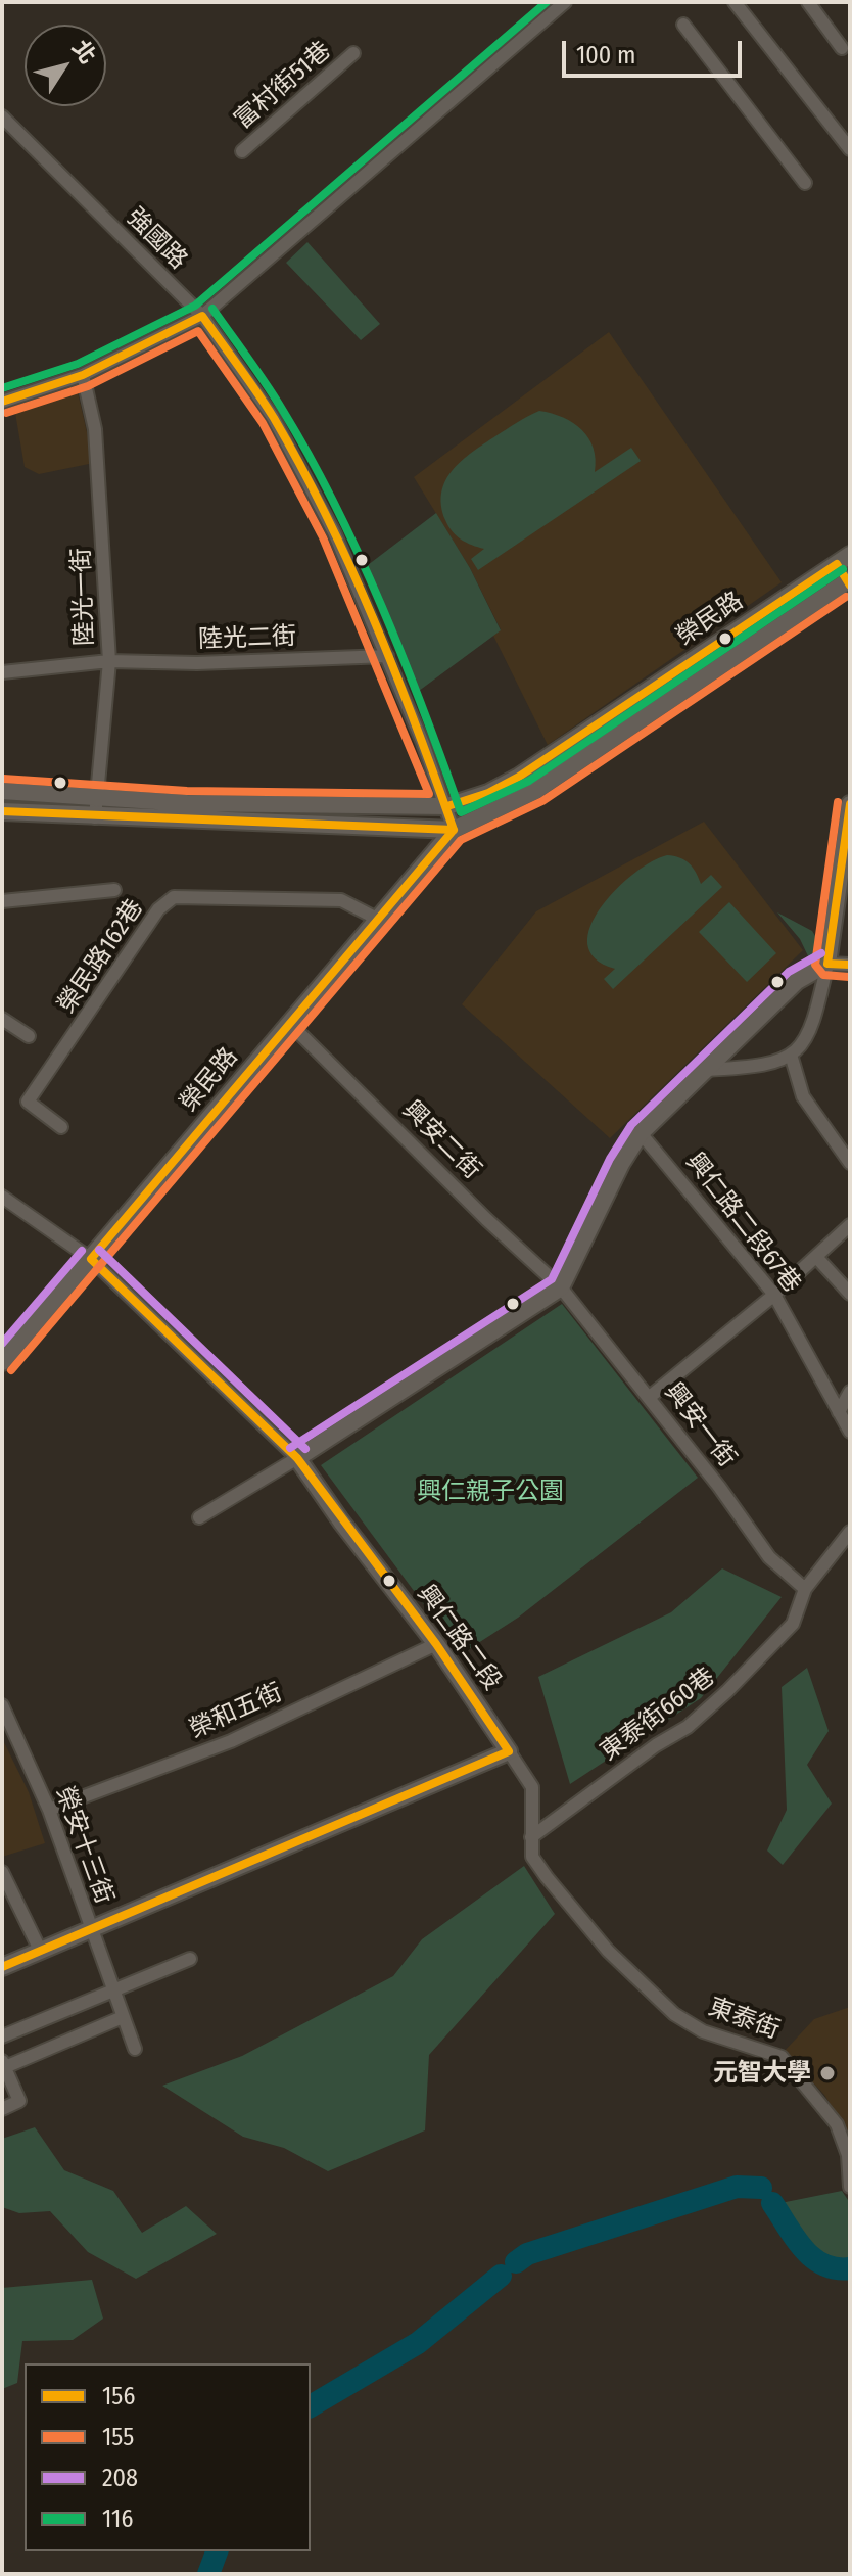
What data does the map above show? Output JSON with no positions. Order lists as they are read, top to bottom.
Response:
{
  "streets": {
    "street": [
      "富村街51巷",
      "強國路",
      "陸光一街",
      "榮民路",
      "陸光二街",
      "榮民路162巷",
      "興安二街",
      "興仁路二段67巷",
      "興安一街",
      "興仁路二段",
      "榮和五街",
      "東泰街660巷",
      "榮安十三街",
      "東泰街"
    ]
  },
  "crossings": [
    ["強國路", "榮民路"],
    ["強國路", "陸光二街"],
    ["陸光一街", "榮民路"],
    ["陸光一街", "陸光二街"],
    ["榮民路", "榮民路162巷"],
    ["榮民路", "興安二街"],
    ["興安二街", "興安一街"],
    ["興安一街", "東泰街660巷"],
    ["興仁路二段", "榮和五街"],
    ["榮和五街", "榮安十三街"],
    ["東泰街660巷", "東泰街"]
  ],
  "parks": ["興仁親子公園"],
  "places": ["元智大學"],
  "lines": [
    "transit line 116",
    "transit line 156",
    "transit line 155",
    "transit line 208"
  ],
  "legend": [
    "156",
    "155",
    "208",
    "116"
  ],
  "scale_bar": "100 m",
  "north": "top right"
}
